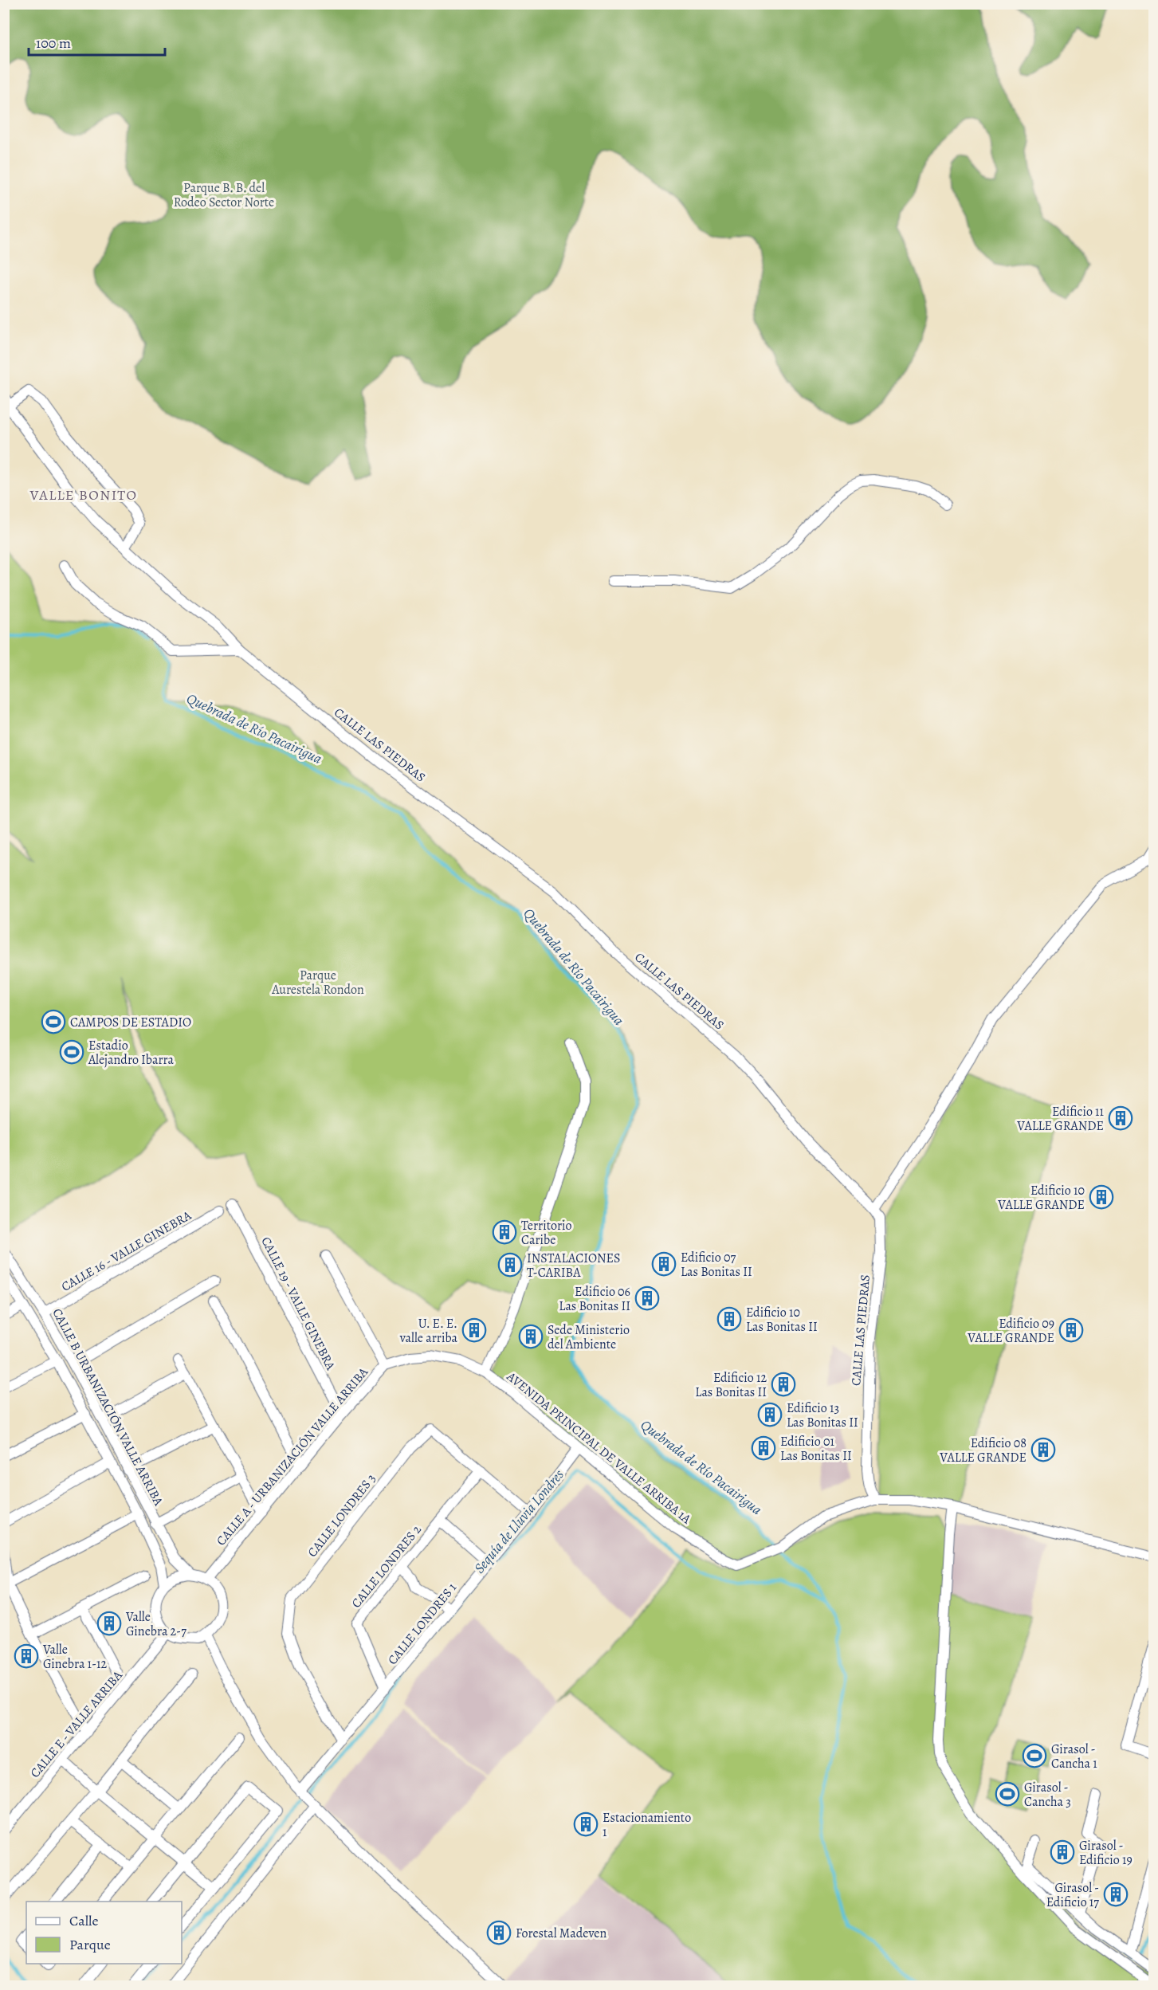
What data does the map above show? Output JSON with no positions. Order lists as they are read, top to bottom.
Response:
{
  "streets": {
    "street": [
      "CALLE LAS PIEDRAS",
      "CALLE 16 - VALLE GINEBRA",
      "CALLE 19 - VALLE GINEBRA",
      "CALLE B URBANIZACIÓN VALLE ARRIBA",
      "AVENIDA PRINCIPAL DE VALLE ARRIBA 1A",
      "CALLE A - URBANIZACIÓN VALLE ARRIBA",
      "CALLE LONDRES 3",
      "CALLE LONDRES 2",
      "CALLE LONDRES 1",
      "CALLE E - VALLE ARRIBA"
    ]
  },
  "crossings": [
    ["CALLE LAS PIEDRAS", "AVENIDA PRINCIPAL DE VALLE ARRIBA 1A"],
    ["CALLE 16 - VALLE GINEBRA", "CALLE B URBANIZACIÓN VALLE ARRIBA"],
    ["CALLE 19 - VALLE GINEBRA", "CALLE A - URBANIZACIÓN VALLE ARRIBA"],
    ["CALLE B URBANIZACIÓN VALLE ARRIBA", "CALLE A - URBANIZACIÓN VALLE ARRIBA"],
    ["CALLE B URBANIZACIÓN VALLE ARRIBA", "CALLE E - VALLE ARRIBA"],
    ["AVENIDA PRINCIPAL DE VALLE ARRIBA 1A", "CALLE A - URBANIZACIÓN VALLE ARRIBA"],
    ["AVENIDA PRINCIPAL DE VALLE ARRIBA 1A", "CALLE LONDRES 1"],
    ["CALLE A - URBANIZACIÓN VALLE ARRIBA", "CALLE E - VALLE ARRIBA"],
    ["CALLE LONDRES 3", "CALLE LONDRES 2"],
    ["CALLE LONDRES 3", "CALLE LONDRES 1"],
    ["CALLE LONDRES 2", "CALLE LONDRES 1"]
  ],
  "districts": ["VALLE BONITO"],
  "water": ["Quebrada de Río Pacairigua", "Sequía de Lluvia Londres"],
  "parks": ["Parque B. B. del Rodeo Sector Norte", "Parque Aurestela Rondon"],
  "places": {
    "sports": [
      "CAMPOS DE ESTADIO",
      "Estadio Alejandro Ibarra",
      "Girasol - Cancha 1",
      "Girasol - Cancha 3"
    ],
    "building": [
      "Edificio 11 VALLE GRANDE",
      "Edificio 10 VALLE GRANDE",
      "Territorio Caribe",
      "Edificio 07 Las Bonitas II",
      "INSTALACIONES T-CARIBA",
      "Edificio 06 Las Bonitas II",
      "Edificio 10 Las Bonitas II",
      "U. E. E. valle arriba",
      "Edificio 09 VALLE GRANDE",
      "Sede Ministerio del Ambiente",
      "Edificio 12 Las Bonitas II",
      "Edificio 13 Las Bonitas II",
      "Edificio 01 Las Bonitas II",
      "Edificio 08 VALLE GRANDE",
      "Valle Ginebra 2-7",
      "Valle Ginebra 1-12",
      "Estacionamiento 1",
      "Girasol - Edificio 19",
      "Girasol - Edificio 17",
      "Forestal Madeven"
    ]
  },
  "legend": ["Calle", "Parque"],
  "scale_bar": "100 m"
}
